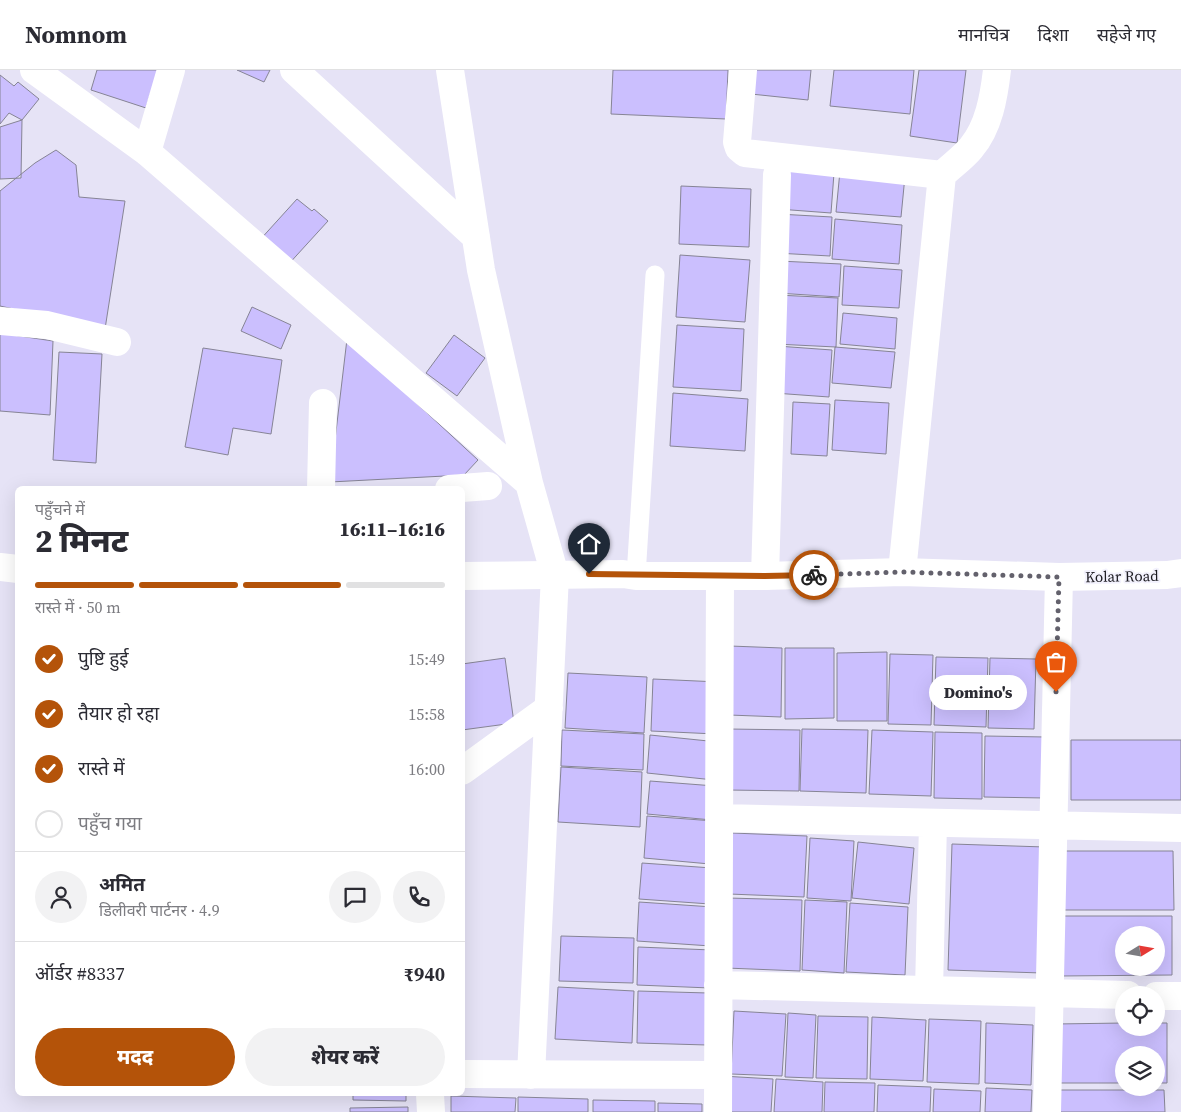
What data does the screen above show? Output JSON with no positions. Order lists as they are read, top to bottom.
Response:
{
  "streets": {
    "street": ["Kolar Road"]
  },
  "places": ["Domino's"],
  "north": "right",
  "page": {
    "header": "Nomnom",
    "nav": ["मानचित्र", "दिशा", "सहेजे गए"],
    "heading": ["2 मिनट", "पहुँचने में", "16:11–16:16"],
    "panel": [
      "अमित",
      "डिलीवरी पार्टनर · 4.9",
      "ऑर्डर #8337",
      "₹940"
    ],
    "bar": "रास्ते में · 50 m",
    "list": [
      ["पुष्टि हुई", "15:49"],
      ["तैयार हो रहा", "15:58"],
      ["रास्ते में", "16:00"],
      "पहुँच गया"
    ],
    "bubble": "Domino's",
    "buttons": ["मदद", "शेयर करें"]
  }
}
